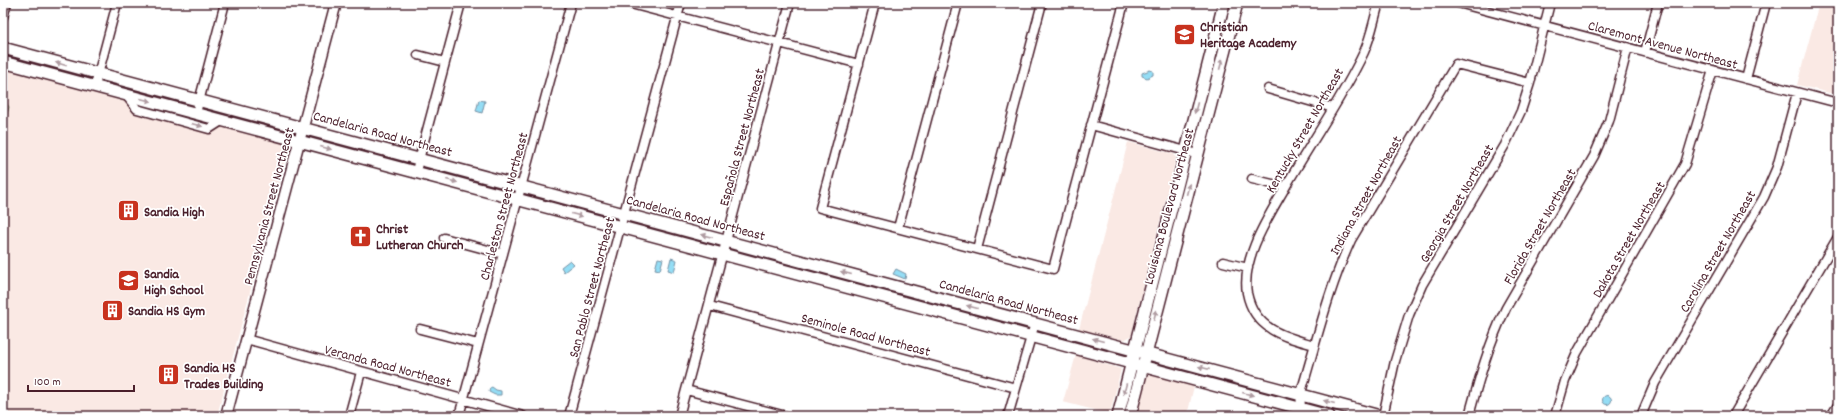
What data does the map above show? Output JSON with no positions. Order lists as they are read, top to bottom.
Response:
{
  "streets": {
    "main road": ["Candelaria Road Northeast", "Louisiana Boulevard Northeast"],
    "street": [
      "Claremont Avenue Northeast",
      "Kentucky Street Northeast",
      "Española Street Northeast",
      "Indiana Street Northeast",
      "Georgia Street Northeast",
      "Pennsylvania Street Northeast",
      "Charleston Street Northeast",
      "Florida Street Northeast",
      "Dakota Street Northeast",
      "Carolina Street Northeast",
      "San Pablo Street Northeast",
      "Seminole Road Northeast",
      "Veranda Road Northeast"
    ]
  },
  "crossings": [
    ["Claremont Avenue Northeast", "Georgia Street Northeast"],
    ["Claremont Avenue Northeast", "Florida Street Northeast"],
    ["Claremont Avenue Northeast", "Dakota Street Northeast"],
    ["Claremont Avenue Northeast", "Carolina Street Northeast"],
    ["Kentucky Street Northeast", "Indiana Street Northeast"],
    ["Candelaria Road Northeast", "Española Street Northeast"],
    ["Candelaria Road Northeast", "Indiana Street Northeast"],
    ["Candelaria Road Northeast", "Georgia Street Northeast"],
    ["Candelaria Road Northeast", "Pennsylvania Street Northeast"],
    ["Candelaria Road Northeast", "Charleston Street Northeast"],
    ["Candelaria Road Northeast", "Louisiana Boulevard Northeast"],
    ["Candelaria Road Northeast", "San Pablo Street Northeast"],
    ["Española Street Northeast", "Seminole Road Northeast"],
    ["Indiana Street Northeast", "Georgia Street Northeast"],
    ["Pennsylvania Street Northeast", "Veranda Road Northeast"],
    ["Charleston Street Northeast", "Veranda Road Northeast"]
  ],
  "places": {
    "school or university": ["Christian Heritage Academy", "Sandia High School"],
    "building": ["Sandia High", "Sandia HS Gym", "Sandia HS Trades Building"],
    "church": ["Christ Lutheran Church"]
  },
  "scale_bar": "100 m"
}
